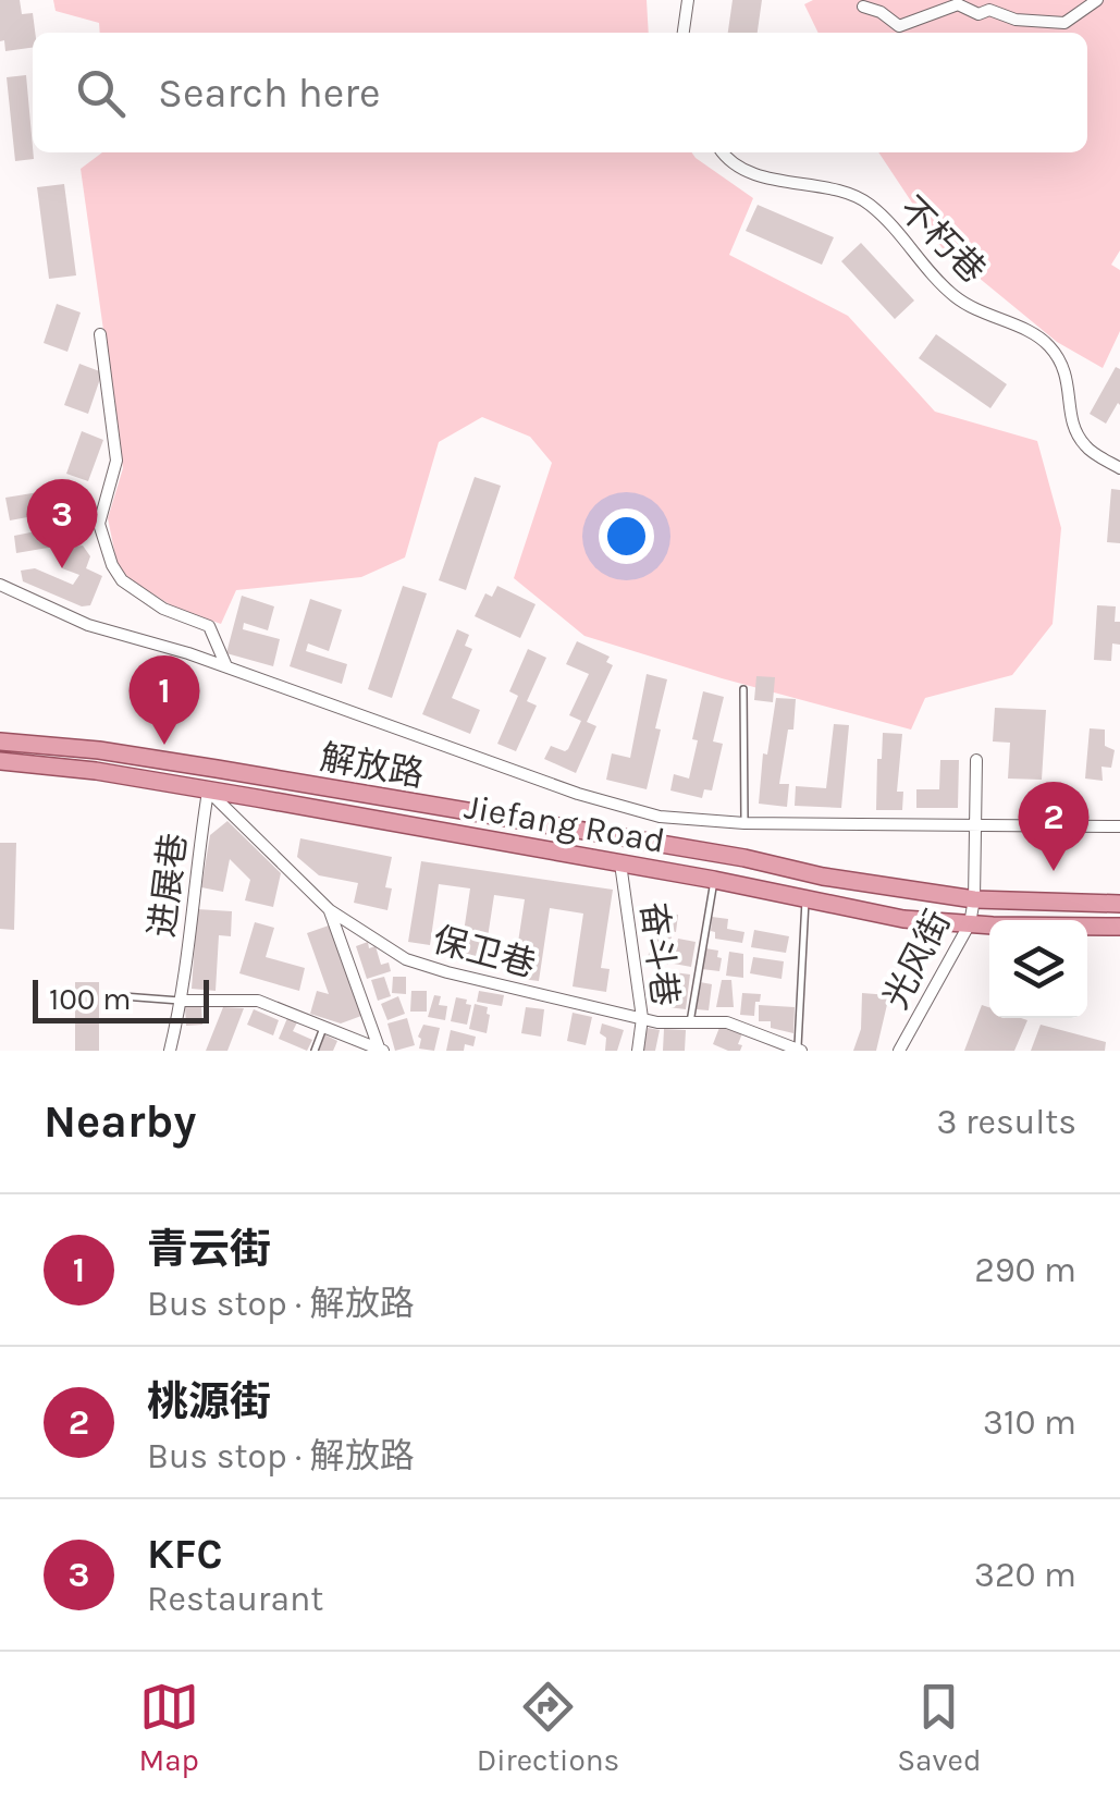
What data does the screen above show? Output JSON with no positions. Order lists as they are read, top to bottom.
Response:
{
  "streets": {
    "main road": ["解放路", "Jiefang Road"],
    "street": [
      "不朽巷",
      "进展巷",
      "保卫巷",
      "奋斗巷",
      "光风街"
    ]
  },
  "crossings": [
    ["解放路", "光风街"],
    ["Jiefang Road", "进展巷"],
    ["Jiefang Road", "保卫巷"],
    ["Jiefang Road", "奋斗巷"],
    ["Jiefang Road", "光风街"],
    ["进展巷", "保卫巷"],
    ["保卫巷", "奋斗巷"]
  ],
  "scale_bar": "100 m",
  "page": {
    "search": "Search here",
    "pins": ["3", "1", "2"],
    "scale": "100 m",
    "heading": ["Nearby", "3 results"],
    "list": [
      {
        "mark": "1",
        "name": "青云街",
        "note": "Bus stop · 解放路",
        "value": "290 m"
      },
      {
        "mark": "2",
        "name": "桃源街",
        "note": "Bus stop · 解放路",
        "value": "310 m"
      },
      {
        "mark": "3",
        "name": "KFC",
        "note": "Restaurant",
        "value": "320 m"
      }
    ],
    "nav": ["Map", "Directions", "Saved"]
  }
}
